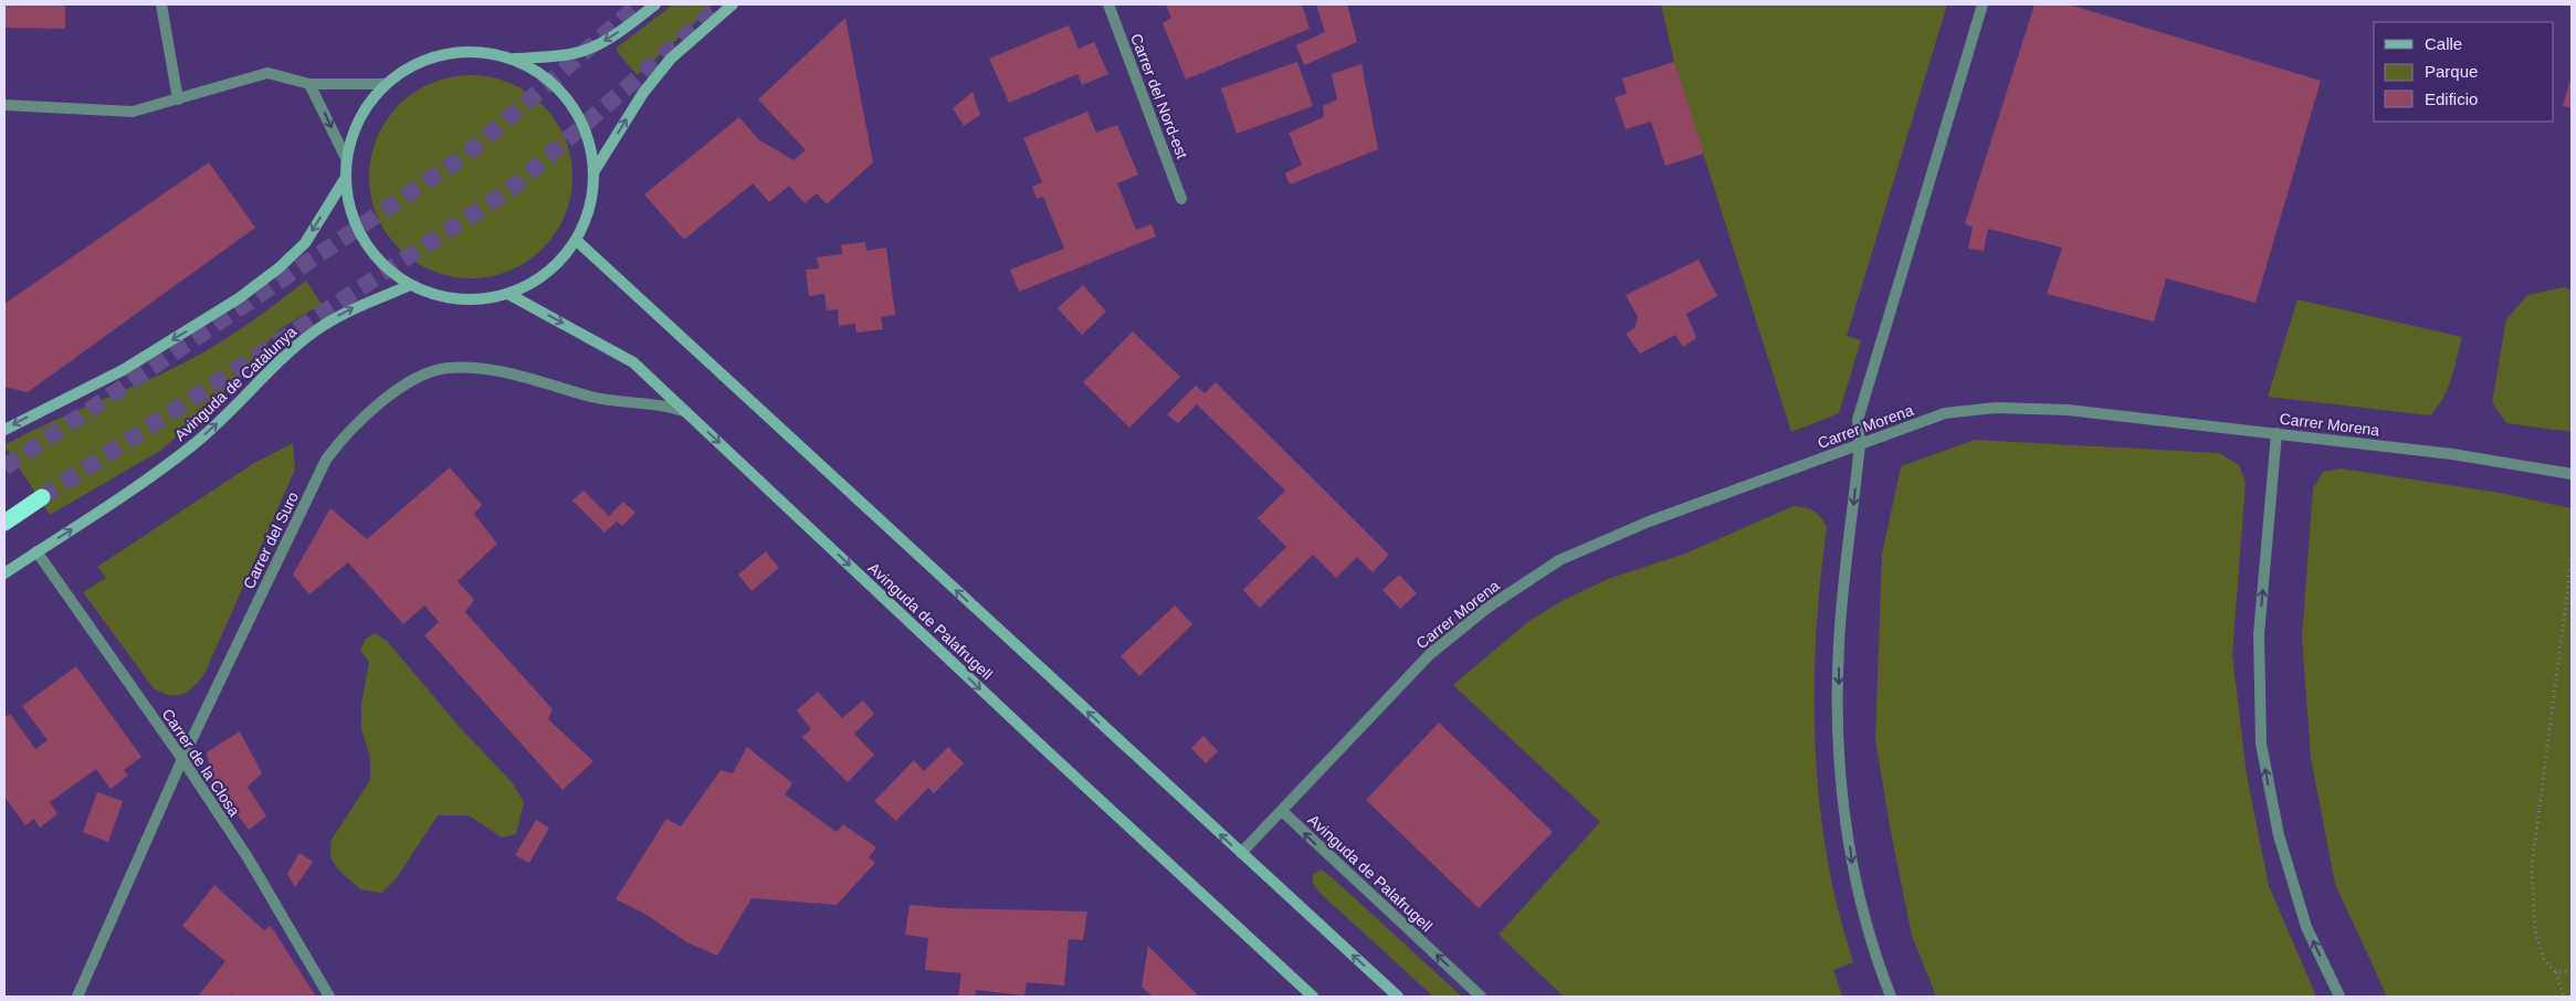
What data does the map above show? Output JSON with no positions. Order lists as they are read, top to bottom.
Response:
{
  "streets": {
    "main road": ["Avinguda de Catalunya", "Avinguda de Palafrugell"],
    "street": [
      "Carrer del Nord-est",
      "Carrer Morena",
      "Carrer del Suro",
      "Carrer de la Closa"
    ]
  },
  "crossings": [
    ["Avinguda de Catalunya", "Carrer de la Closa"],
    ["Carrer Morena", "Avinguda de Palafrugell"],
    ["Carrer del Suro", "Avinguda de Palafrugell"],
    ["Carrer del Suro", "Carrer de la Closa"]
  ],
  "legend": ["Calle", "Parque", "Edificio"]
}
